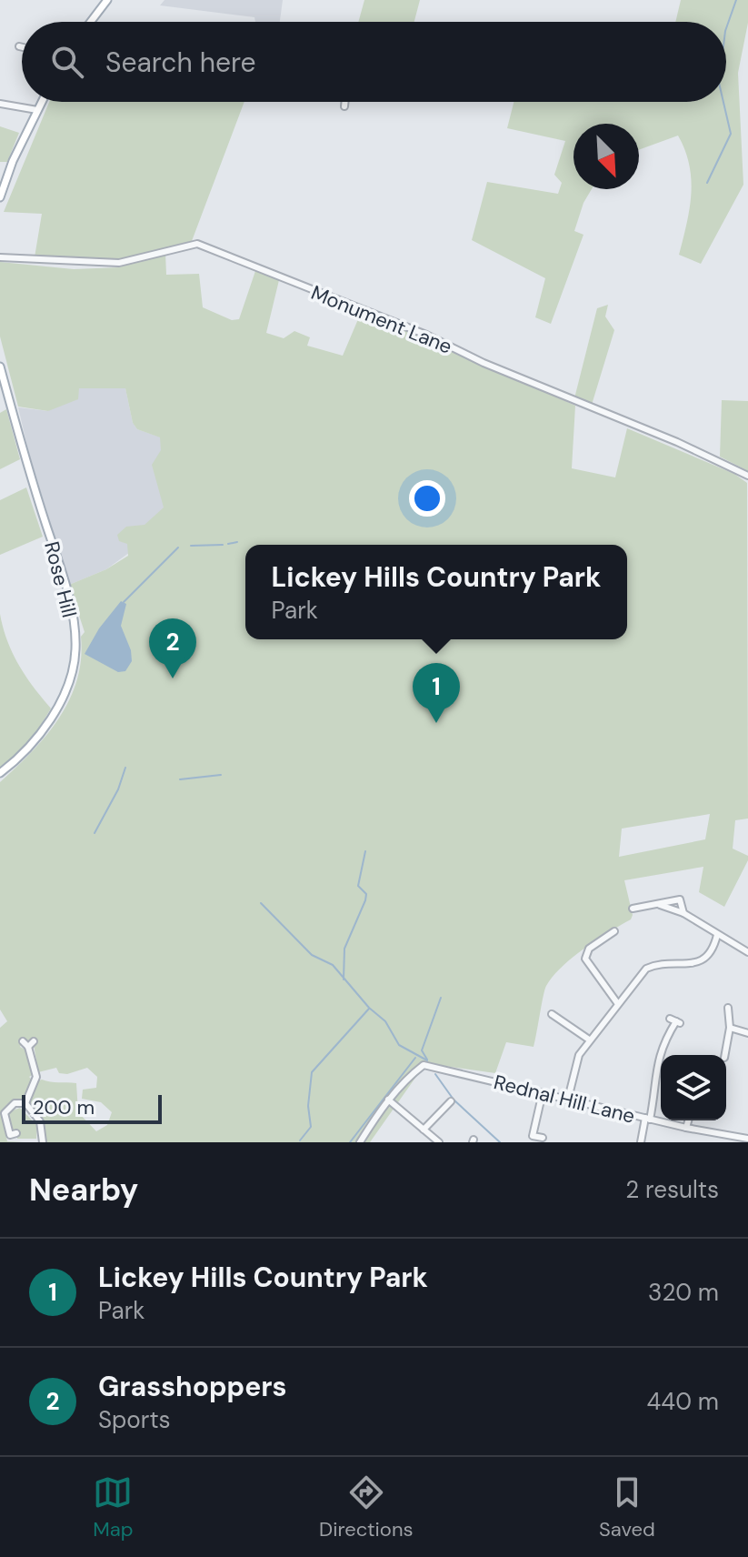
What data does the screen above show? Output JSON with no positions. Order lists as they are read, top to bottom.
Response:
{
  "streets": {
    "main road": ["Rose Hill"],
    "street": ["Monument Lane", "Rednal Hill Lane"]
  },
  "scale_bar": "200 m",
  "north": "bottom right",
  "page": {
    "search": "Search here",
    "popup": ["Lickey Hills Country Park", "Park"],
    "pins": ["2", "1"],
    "scale": "200 m",
    "heading": ["Nearby", "2 results"],
    "list": [
      {
        "mark": "1",
        "name": "Lickey Hills Country Park",
        "note": "Park",
        "value": "320 m"
      },
      {
        "mark": "2",
        "name": "Grasshoppers",
        "note": "Sports",
        "value": "440 m"
      }
    ],
    "nav": ["Map", "Directions", "Saved"]
  }
}
